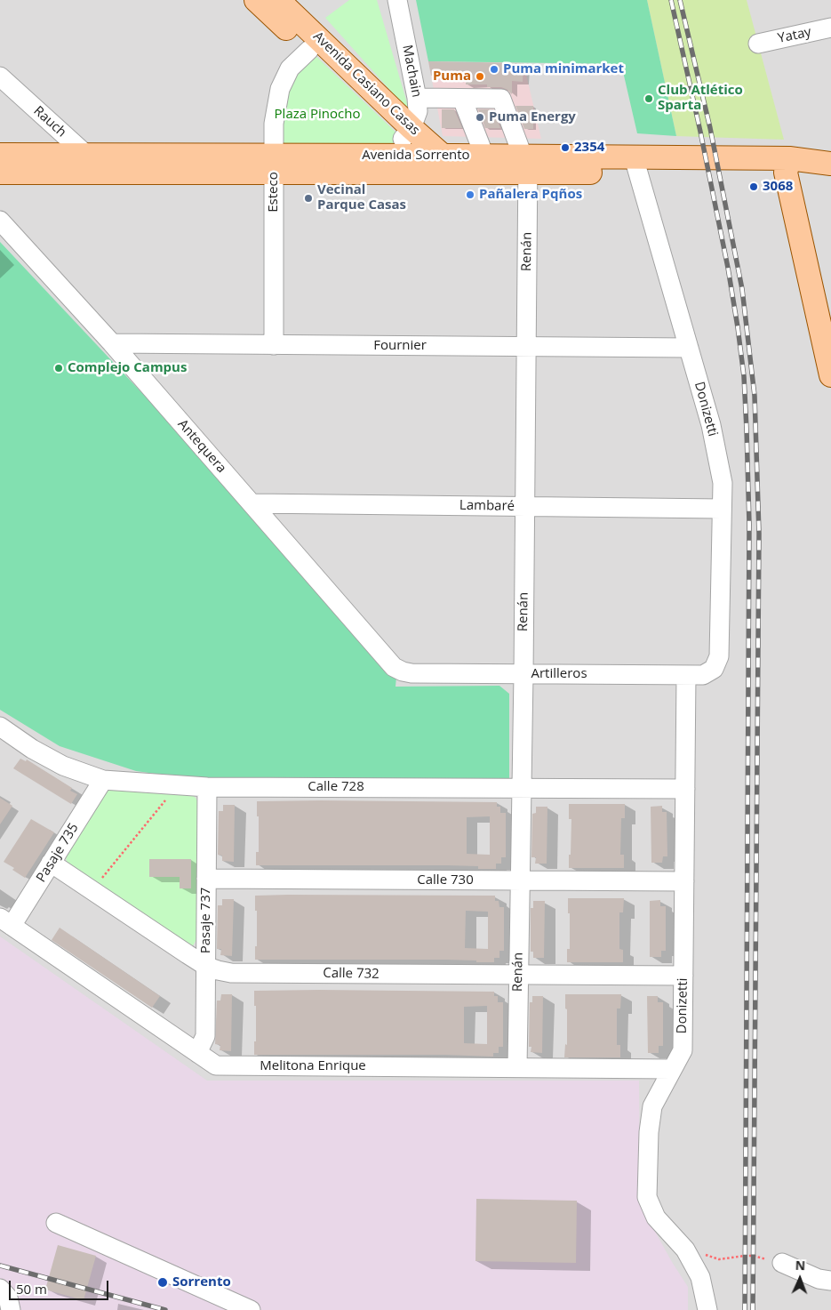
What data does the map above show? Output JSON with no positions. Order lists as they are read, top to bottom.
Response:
{
  "streets": {
    "main road": ["Avenida Casiano Casas", "Avenida Sorrento"],
    "street": [
      "Yatay",
      "Machain",
      "Rauch",
      "Esteco",
      "Renán",
      "Fournier",
      "Donizetti",
      "Antequera",
      "Lambaré",
      "Artilleros",
      "Calle 728",
      "Pasaje 735",
      "Calle 730",
      "Pasaje 737",
      "Calle 732",
      "Melitona Enrique"
    ]
  },
  "crossings": [
    ["Machain", "Avenida Casiano Casas"],
    ["Avenida Casiano Casas", "Avenida Sorrento"],
    ["Avenida Casiano Casas", "Esteco"],
    ["Rauch", "Avenida Sorrento"],
    ["Avenida Sorrento", "Esteco"],
    ["Avenida Sorrento", "Renán"],
    ["Avenida Sorrento", "Donizetti"],
    ["Esteco", "Fournier"],
    ["Renán", "Fournier"],
    ["Renán", "Lambaré"],
    ["Renán", "Artilleros"],
    ["Renán", "Calle 728"],
    ["Renán", "Calle 730"],
    ["Renán", "Calle 732"],
    ["Renán", "Melitona Enrique"],
    ["Fournier", "Donizetti"],
    ["Fournier", "Antequera"],
    ["Donizetti", "Lambaré"],
    ["Donizetti", "Artilleros"],
    ["Donizetti", "Calle 728"],
    ["Donizetti", "Calle 730"],
    ["Donizetti", "Calle 732"],
    ["Donizetti", "Melitona Enrique"],
    ["Antequera", "Lambaré"],
    ["Antequera", "Artilleros"],
    ["Calle 728", "Pasaje 735"],
    ["Calle 728", "Pasaje 737"],
    ["Pasaje 735", "Calle 732"],
    ["Pasaje 735", "Melitona Enrique"],
    ["Calle 730", "Pasaje 737"],
    ["Pasaje 737", "Calle 732"],
    ["Pasaje 737", "Melitona Enrique"]
  ],
  "parks": ["Plaza Pinocho"],
  "places": [
    "Puma minimarket",
    "Puma",
    "Club Atlético Sparta",
    "Puma Energy",
    "2354",
    "3068",
    "Pañalera Pqños",
    "Vecinal Parque Casas",
    "Complejo Campus",
    "Sorrento"
  ],
  "scale_bar": "50 m",
  "north": "top"
}
